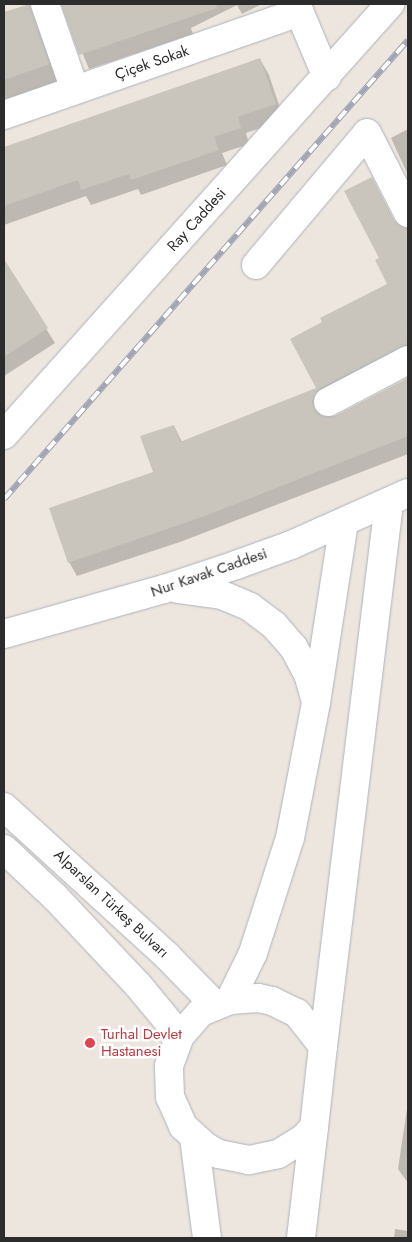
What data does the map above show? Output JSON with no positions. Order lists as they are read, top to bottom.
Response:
{
  "streets": {
    "street": [
      "Çiçek Sokak",
      "Ray Caddesi",
      "Nur Kavak Caddesi",
      "Alparslan Türkeş Bulvarı"
    ]
  },
  "places": ["Turhal Devlet Hastanesi"]
}
